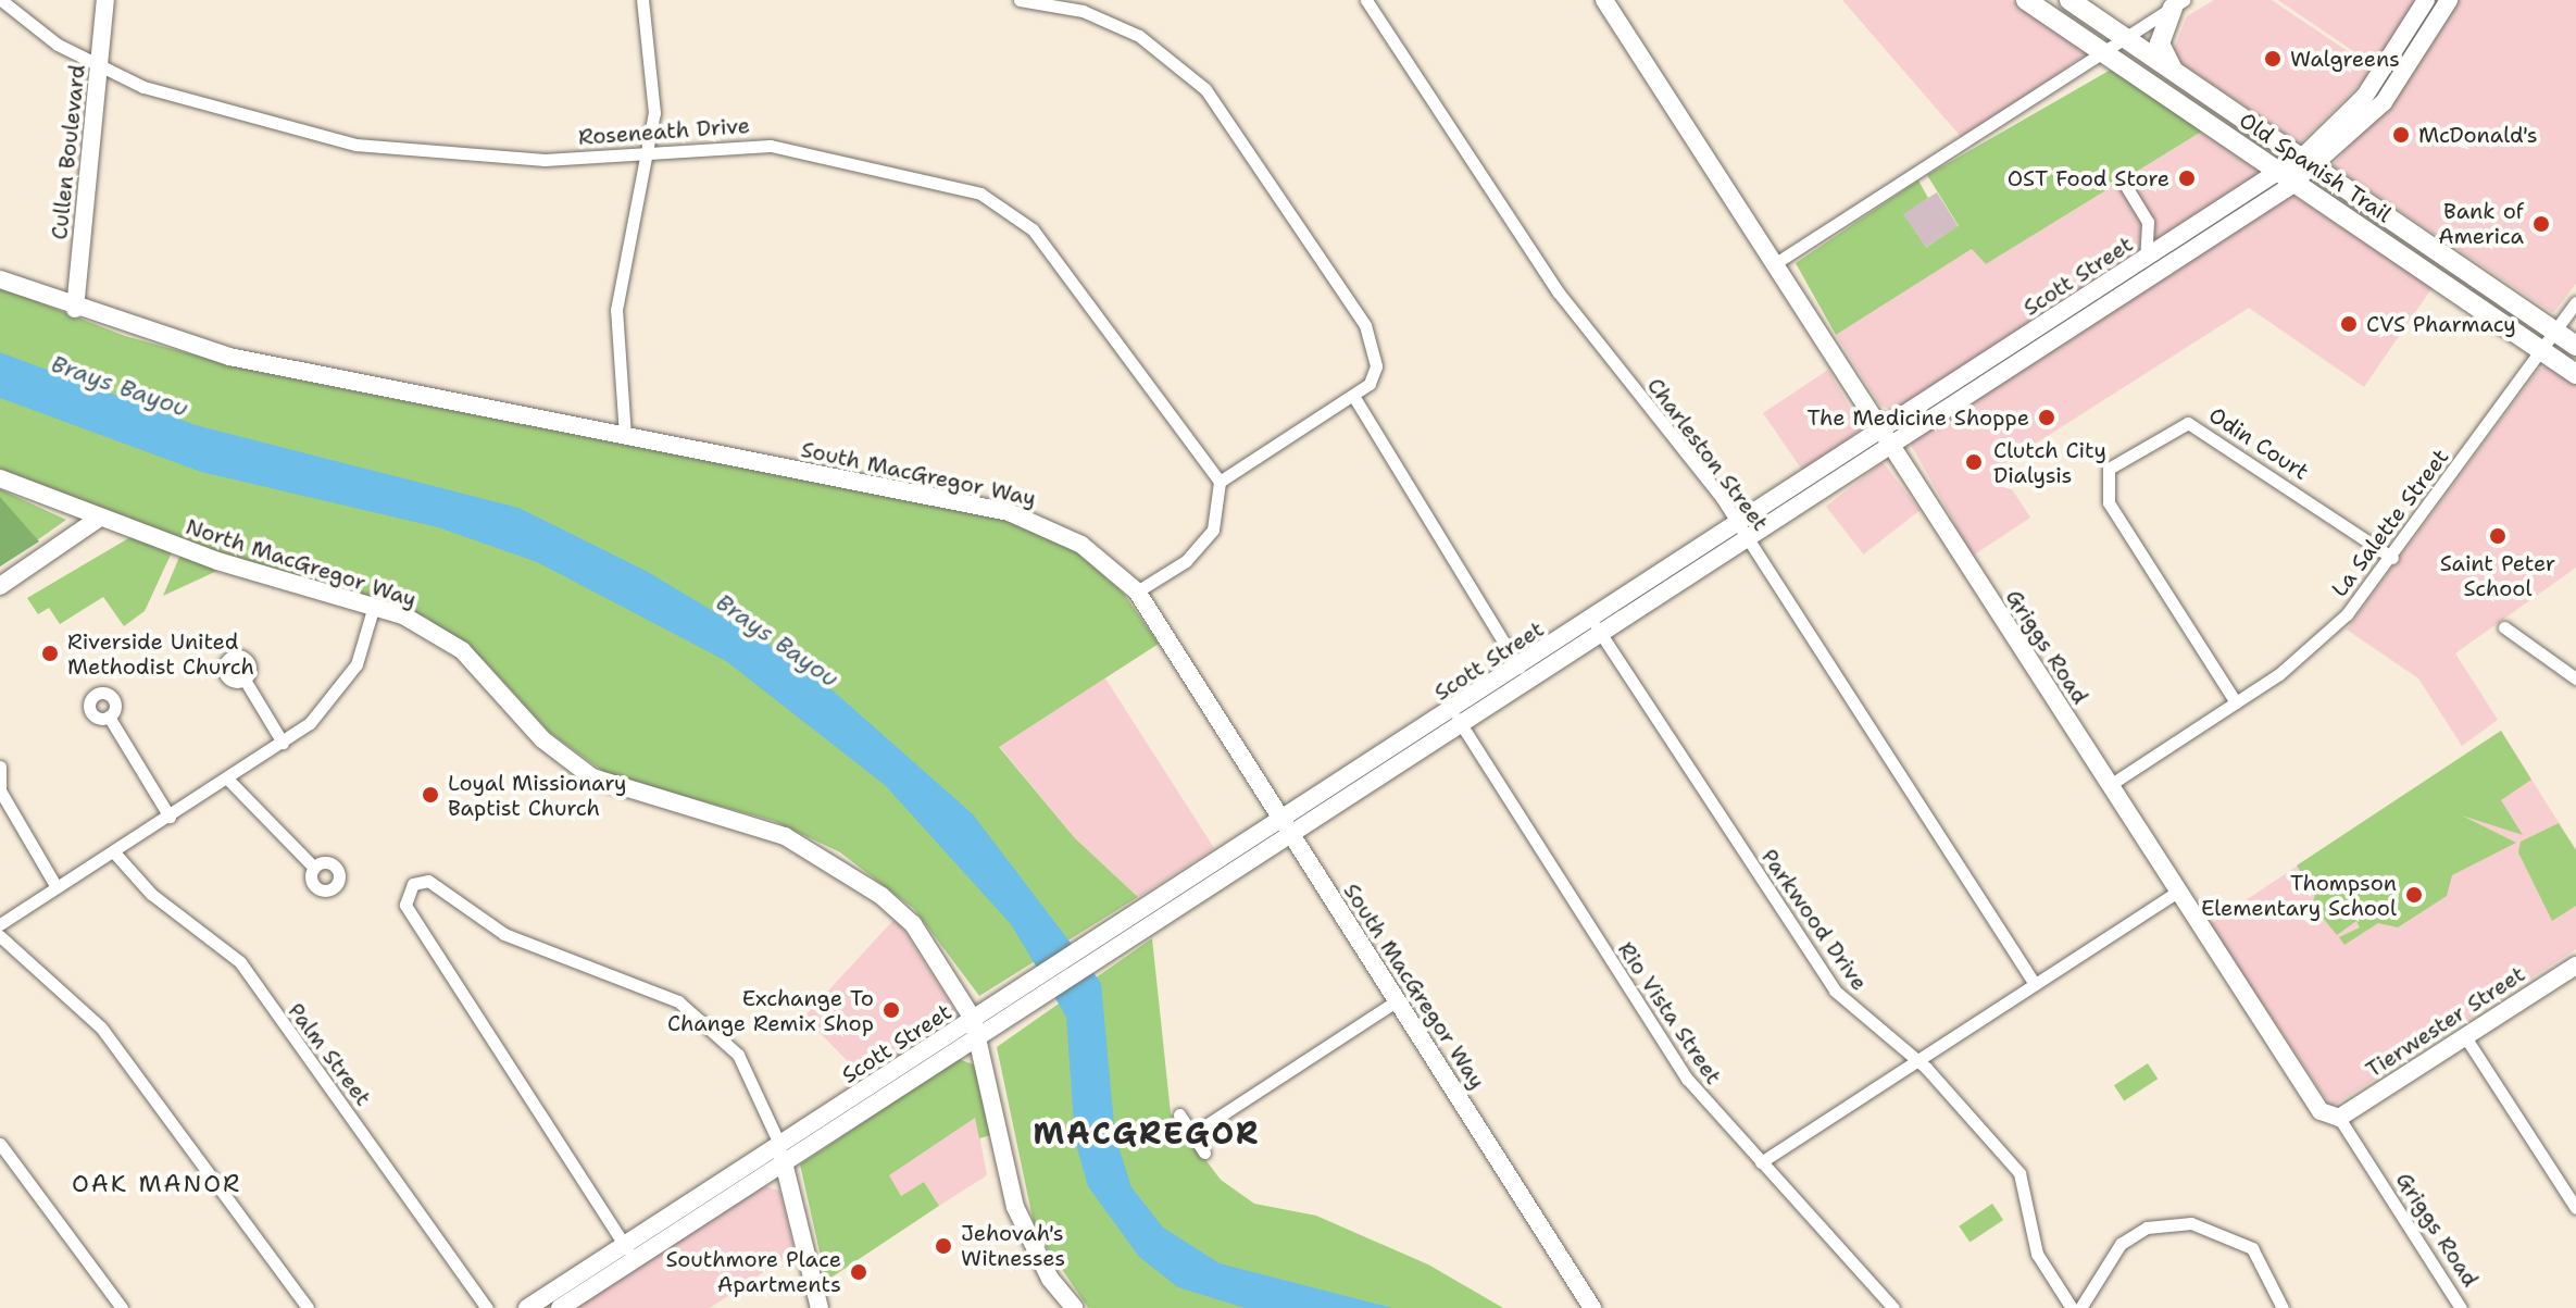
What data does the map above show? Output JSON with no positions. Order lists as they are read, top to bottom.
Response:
{
  "streets": {
    "main road": [
      "Cullen Boulevard",
      "Old Spanish Trail",
      "Scott Street",
      "South MacGregor Way",
      "North MacGregor Way",
      "Griggs Road",
      "Tierwester Street"
    ],
    "street": [
      "Roseneath Drive",
      "Odin Court",
      "Charleston Street",
      "La Salette Street",
      "Parkwood Drive",
      "Rio Vista Street",
      "Palm Street"
    ]
  },
  "crossings": [
    ["Roseneath Drive", "Cullen Boulevard"],
    ["Cullen Boulevard", "South MacGregor Way"],
    ["Old Spanish Trail", "Scott Street"],
    ["Old Spanish Trail", "La Salette Street"],
    ["Scott Street", "Charleston Street"],
    ["Scott Street", "South MacGregor Way"],
    ["Scott Street", "North MacGregor Way"],
    ["Scott Street", "Griggs Road"],
    ["Scott Street", "Parkwood Drive"],
    ["Scott Street", "Rio Vista Street"],
    ["Odin Court", "La Salette Street"],
    ["La Salette Street", "Griggs Road"],
    ["Griggs Road", "Tierwester Street"]
  ],
  "districts": ["MACGREGOR", "OAK MANOR"],
  "water": ["Brays Bayou"],
  "places": [
    "Walgreens",
    "McDonald's",
    "OST Food Store",
    "Bank of America",
    "CVS Pharmacy",
    "The Medicine Shoppe",
    "Clutch City Dialysis",
    "Saint Peter School",
    "Riverside United Methodist Church",
    "Loyal Missionary Baptist Church",
    "Thompson Elementary School",
    "Exchange To Change Remix Shop",
    "Jehovah's Witnesses",
    "Southmore Place Apartments"
  ]
}
